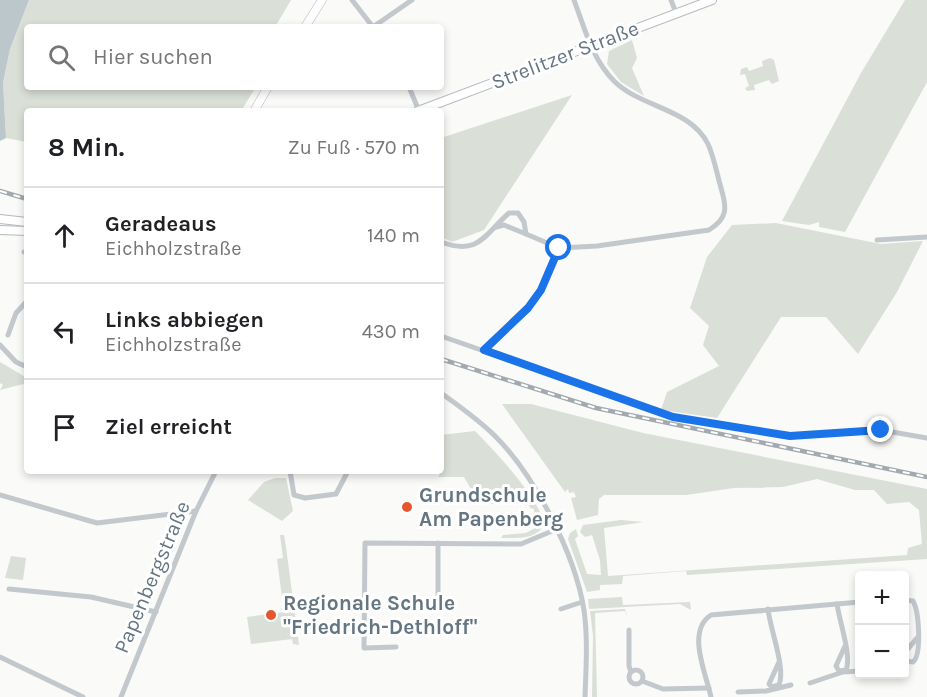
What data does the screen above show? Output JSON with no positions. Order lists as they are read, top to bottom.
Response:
{
  "streets": {
    "main road": ["Strelitzer Straße"],
    "street": ["Papenbergstraße"]
  },
  "places": ["Grundschule Am Papenberg", "Regionale Schule \"Friedrich-Dethloff\""],
  "page": {
    "search": "Hier suchen",
    "heading": ["8 Min.", "Zu Fuß · 570 m"],
    "list": [
      ["Geradeaus", "Eichholzstraße", "140 m"],
      ["Links abbiegen", "Eichholzstraße", "430 m"],
      "Ziel erreicht"
    ],
    "map_buttons": ["+", "−"]
  }
}
